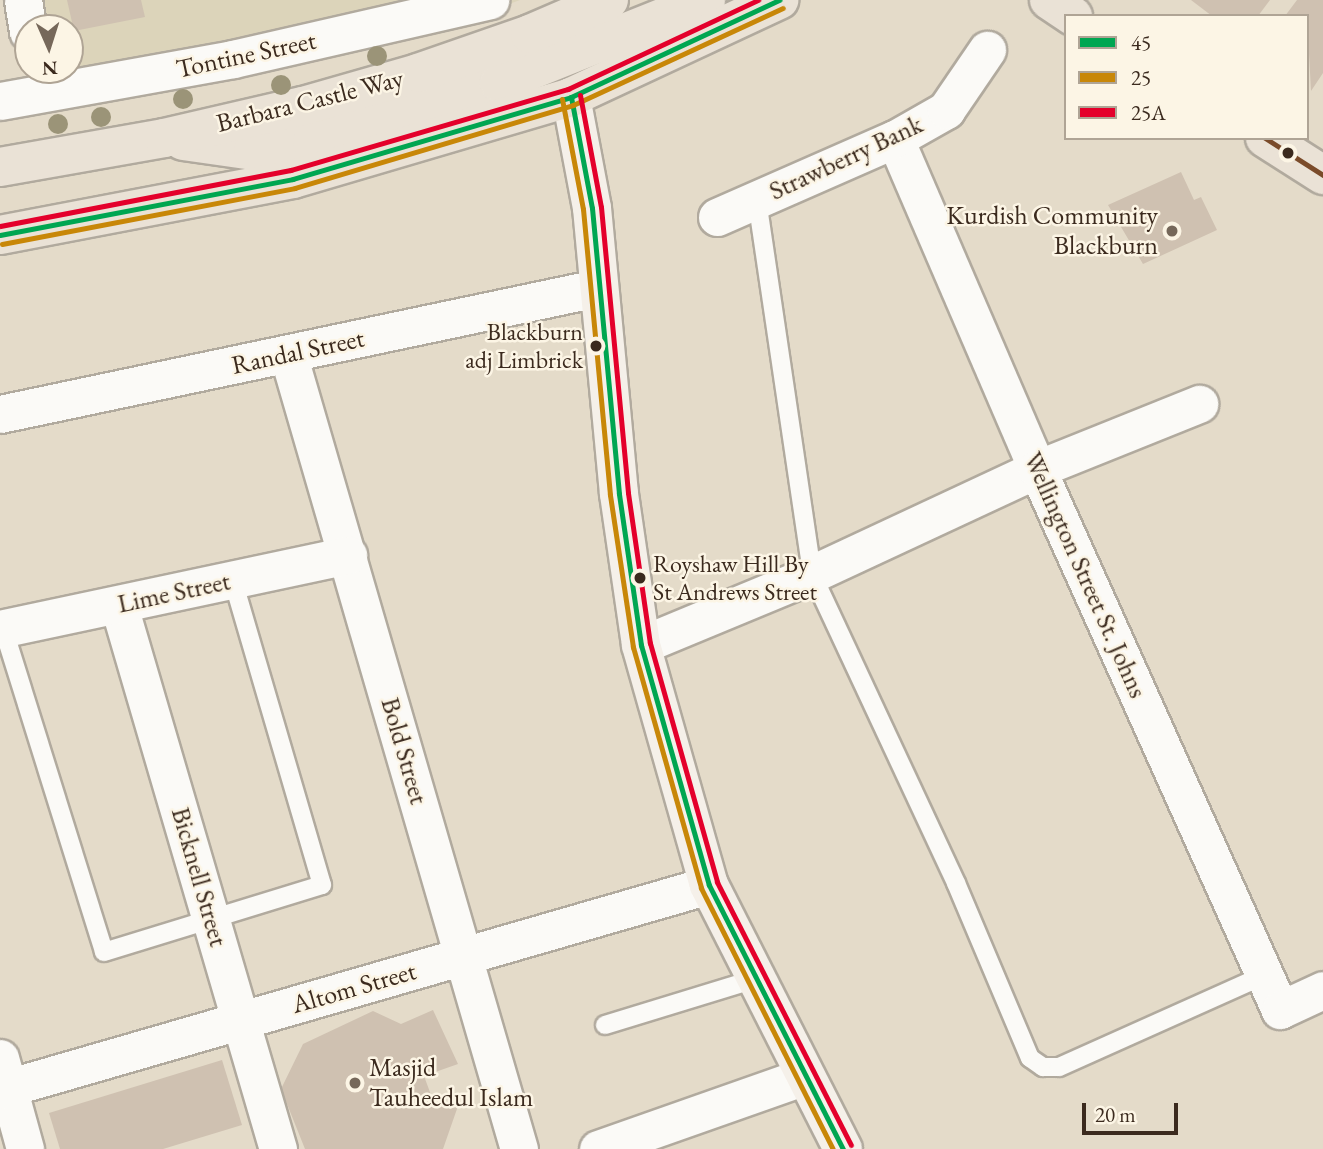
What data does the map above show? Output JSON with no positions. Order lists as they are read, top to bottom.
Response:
{
  "streets": {
    "highway": ["Barbara Castle Way"],
    "street": [
      "Tontine Street",
      "Strawberry Bank",
      "Randal Street",
      "Wellington Street St. Johns",
      "Lime Street",
      "Bold Street",
      "Bicknell Street",
      "Altom Street"
    ]
  },
  "crossings": [
    ["Strawberry Bank", "Wellington Street St. Johns"],
    ["Randal Street", "Bold Street"],
    ["Lime Street", "Bold Street"],
    ["Lime Street", "Bicknell Street"],
    ["Bold Street", "Altom Street"],
    ["Bicknell Street", "Altom Street"]
  ],
  "places": [
    "Kurdish Community Blackburn",
    "Blackburn adj Limbrick",
    "Royshaw Hill By St Andrews Street",
    "Masjid Tauheedul Islam"
  ],
  "lines": ["transit line 45", "transit line 25A", "transit line 25"],
  "legend": ["45", "25", "25A"],
  "scale_bar": "20 m",
  "north": "bottom"
}
